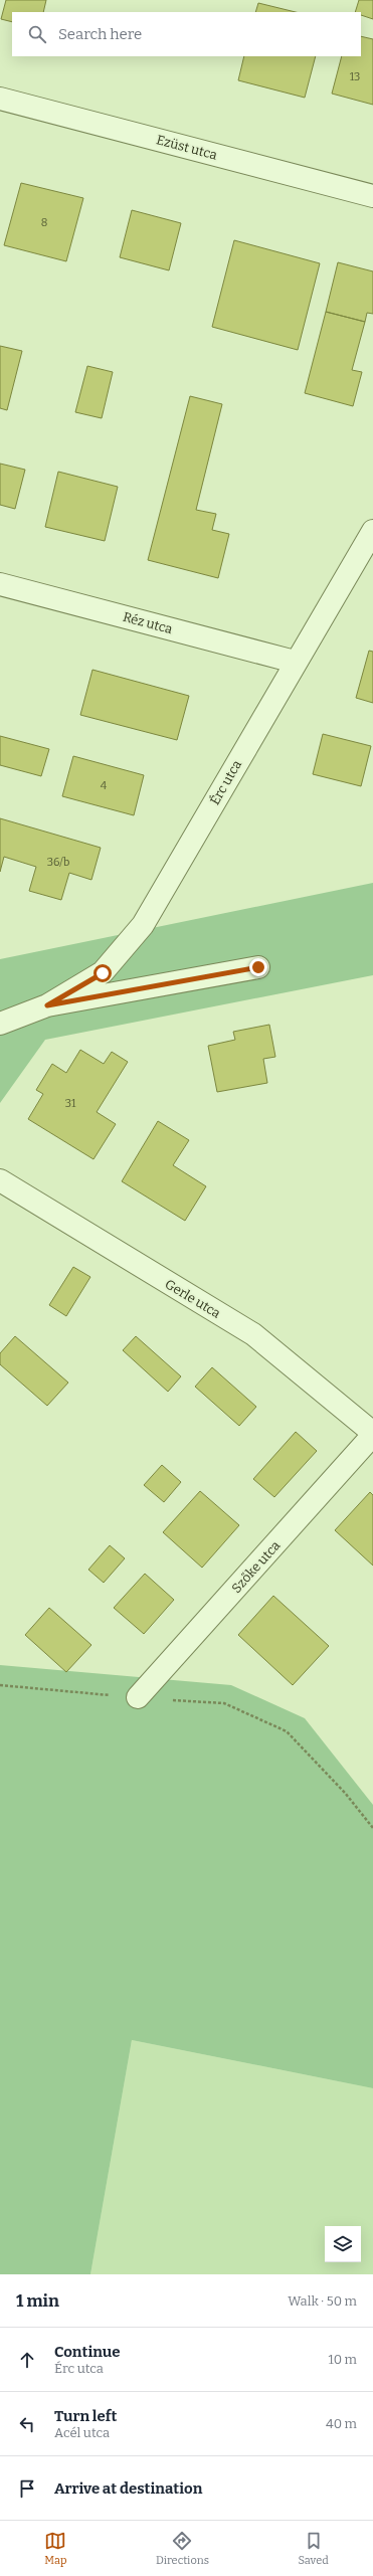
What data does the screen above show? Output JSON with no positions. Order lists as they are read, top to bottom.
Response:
{
  "streets": {
    "street": [
      "Ezüst utca",
      "Réz utca",
      "Érc utca",
      "Gerle utca",
      "Szőke utca"
    ]
  },
  "crossings": [
    ["Réz utca", "Érc utca"],
    ["Gerle utca", "Szőke utca"]
  ],
  "house_numbers": [
    "13",
    "8",
    "4",
    "36/b",
    "31"
  ],
  "page": {
    "search": "Search here",
    "heading": ["1 min", "Walk · 50 m"],
    "list": [
      ["Continue", "Érc utca", "10 m"],
      ["Turn left", "Acél utca", "40 m"],
      "Arrive at destination"
    ],
    "nav": ["Map", "Directions", "Saved"]
  }
}
